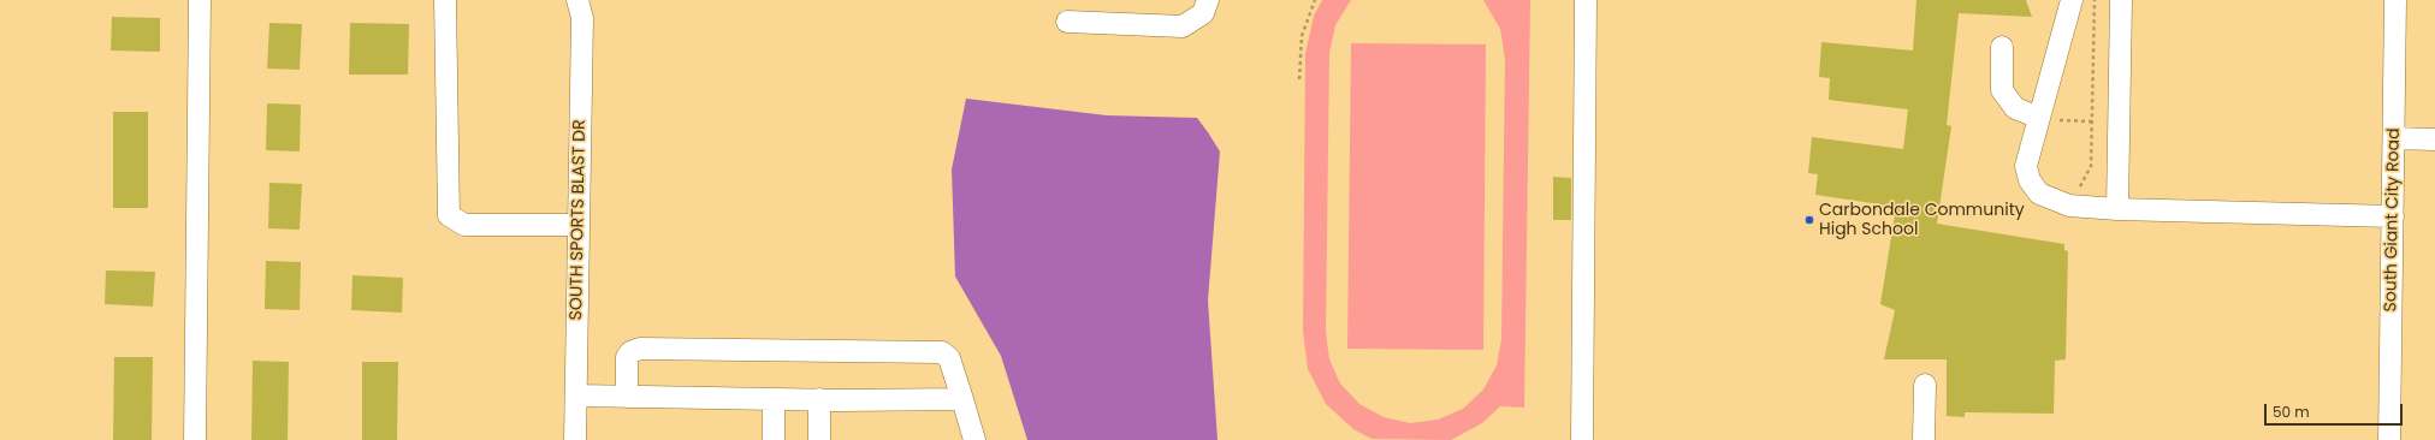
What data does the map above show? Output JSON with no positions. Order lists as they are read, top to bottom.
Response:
{
  "streets": {
    "street": ["SOUTH SPORTS BLAST DR", "South Giant City Road"]
  },
  "places": ["Carbondale Community High School"],
  "scale_bar": "50 m"
}
